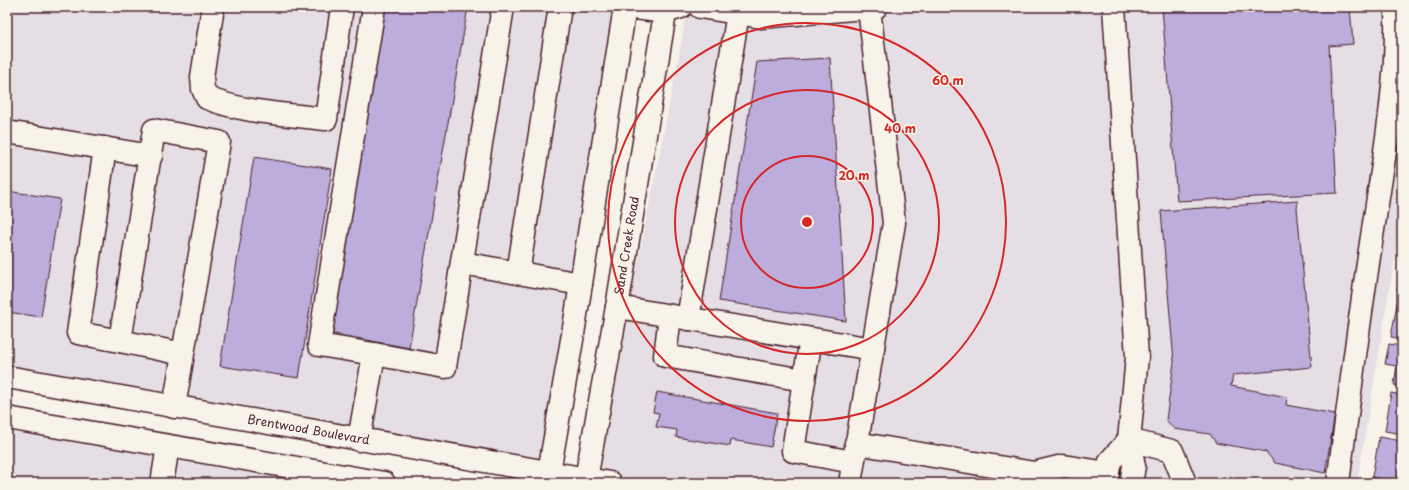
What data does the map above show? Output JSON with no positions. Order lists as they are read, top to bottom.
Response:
{
  "streets": {
    "main road": ["Sand Creek Road", "Brentwood Boulevard"]
  },
  "crossings": [
    ["Sand Creek Road", "Brentwood Boulevard"]
  ],
  "rings": ["60 m", "40 m", "20 m"]
}
